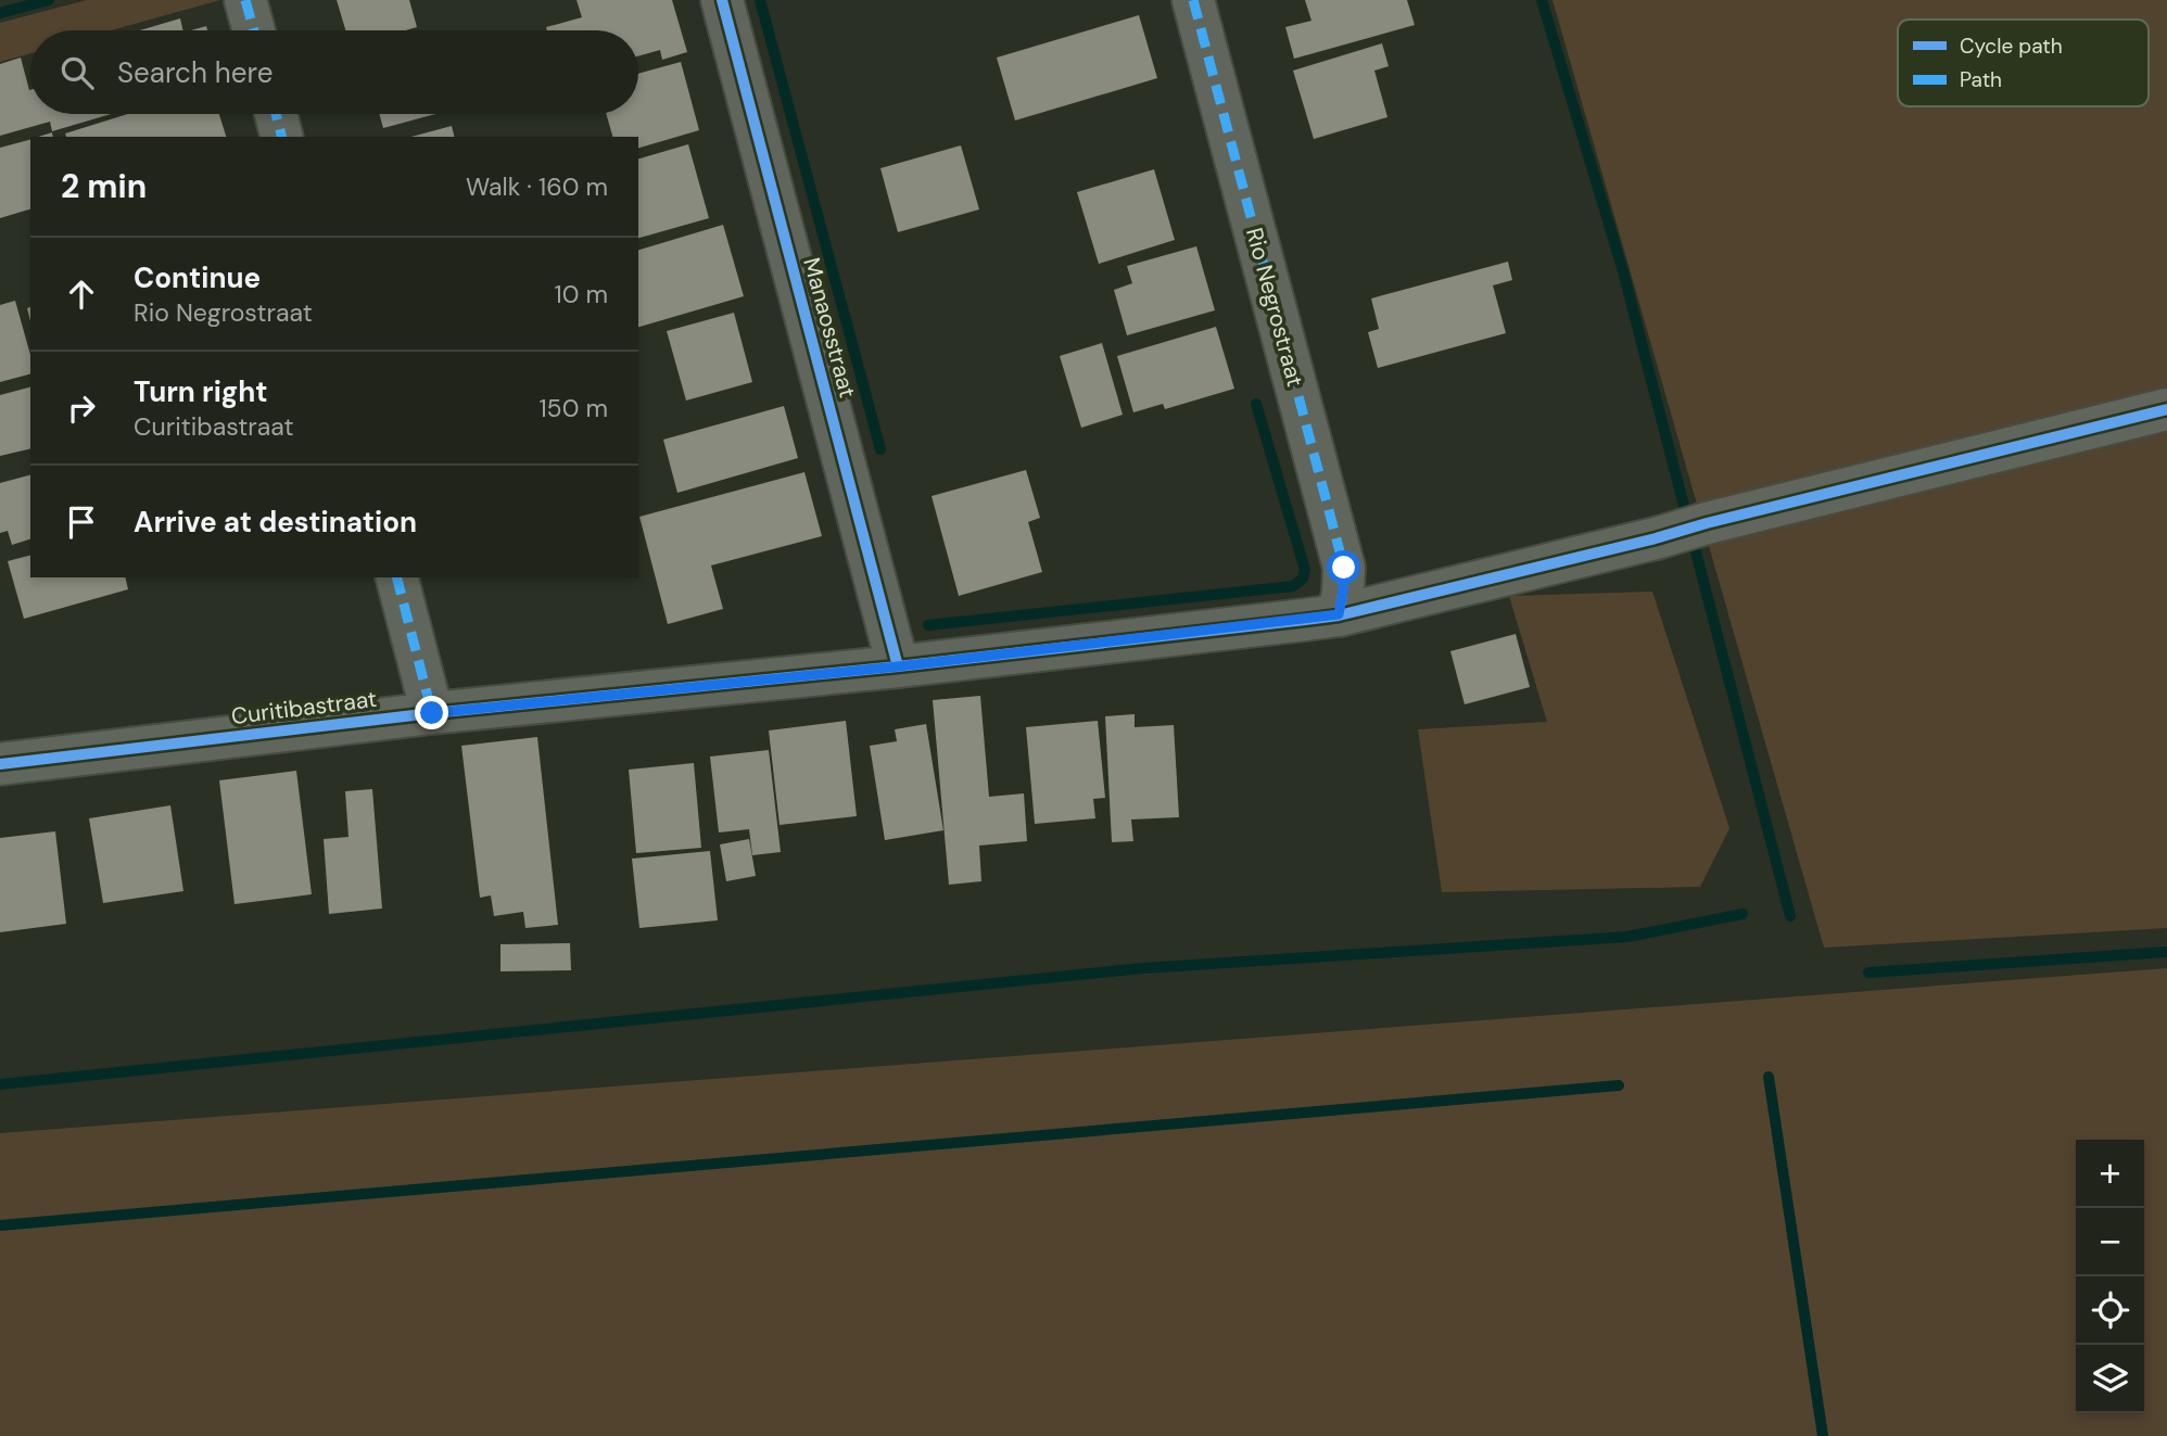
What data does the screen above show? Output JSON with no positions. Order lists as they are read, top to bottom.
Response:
{
  "streets": {
    "street": ["Rio Negrostraat", "Manaosstraat", "Curitibastraat"]
  },
  "crossings": [
    ["Rio Negrostraat", "Curitibastraat"],
    ["Manaosstraat", "Curitibastraat"]
  ],
  "legend": ["Cycle path", "Path"],
  "page": {
    "search": "Search here",
    "heading": ["2 min", "Walk · 160 m"],
    "list": [
      ["Continue", "Rio Negrostraat", "10 m"],
      ["Turn right", "Curitibastraat", "150 m"],
      "Arrive at destination"
    ],
    "map_buttons": ["+", "−"]
  }
}
